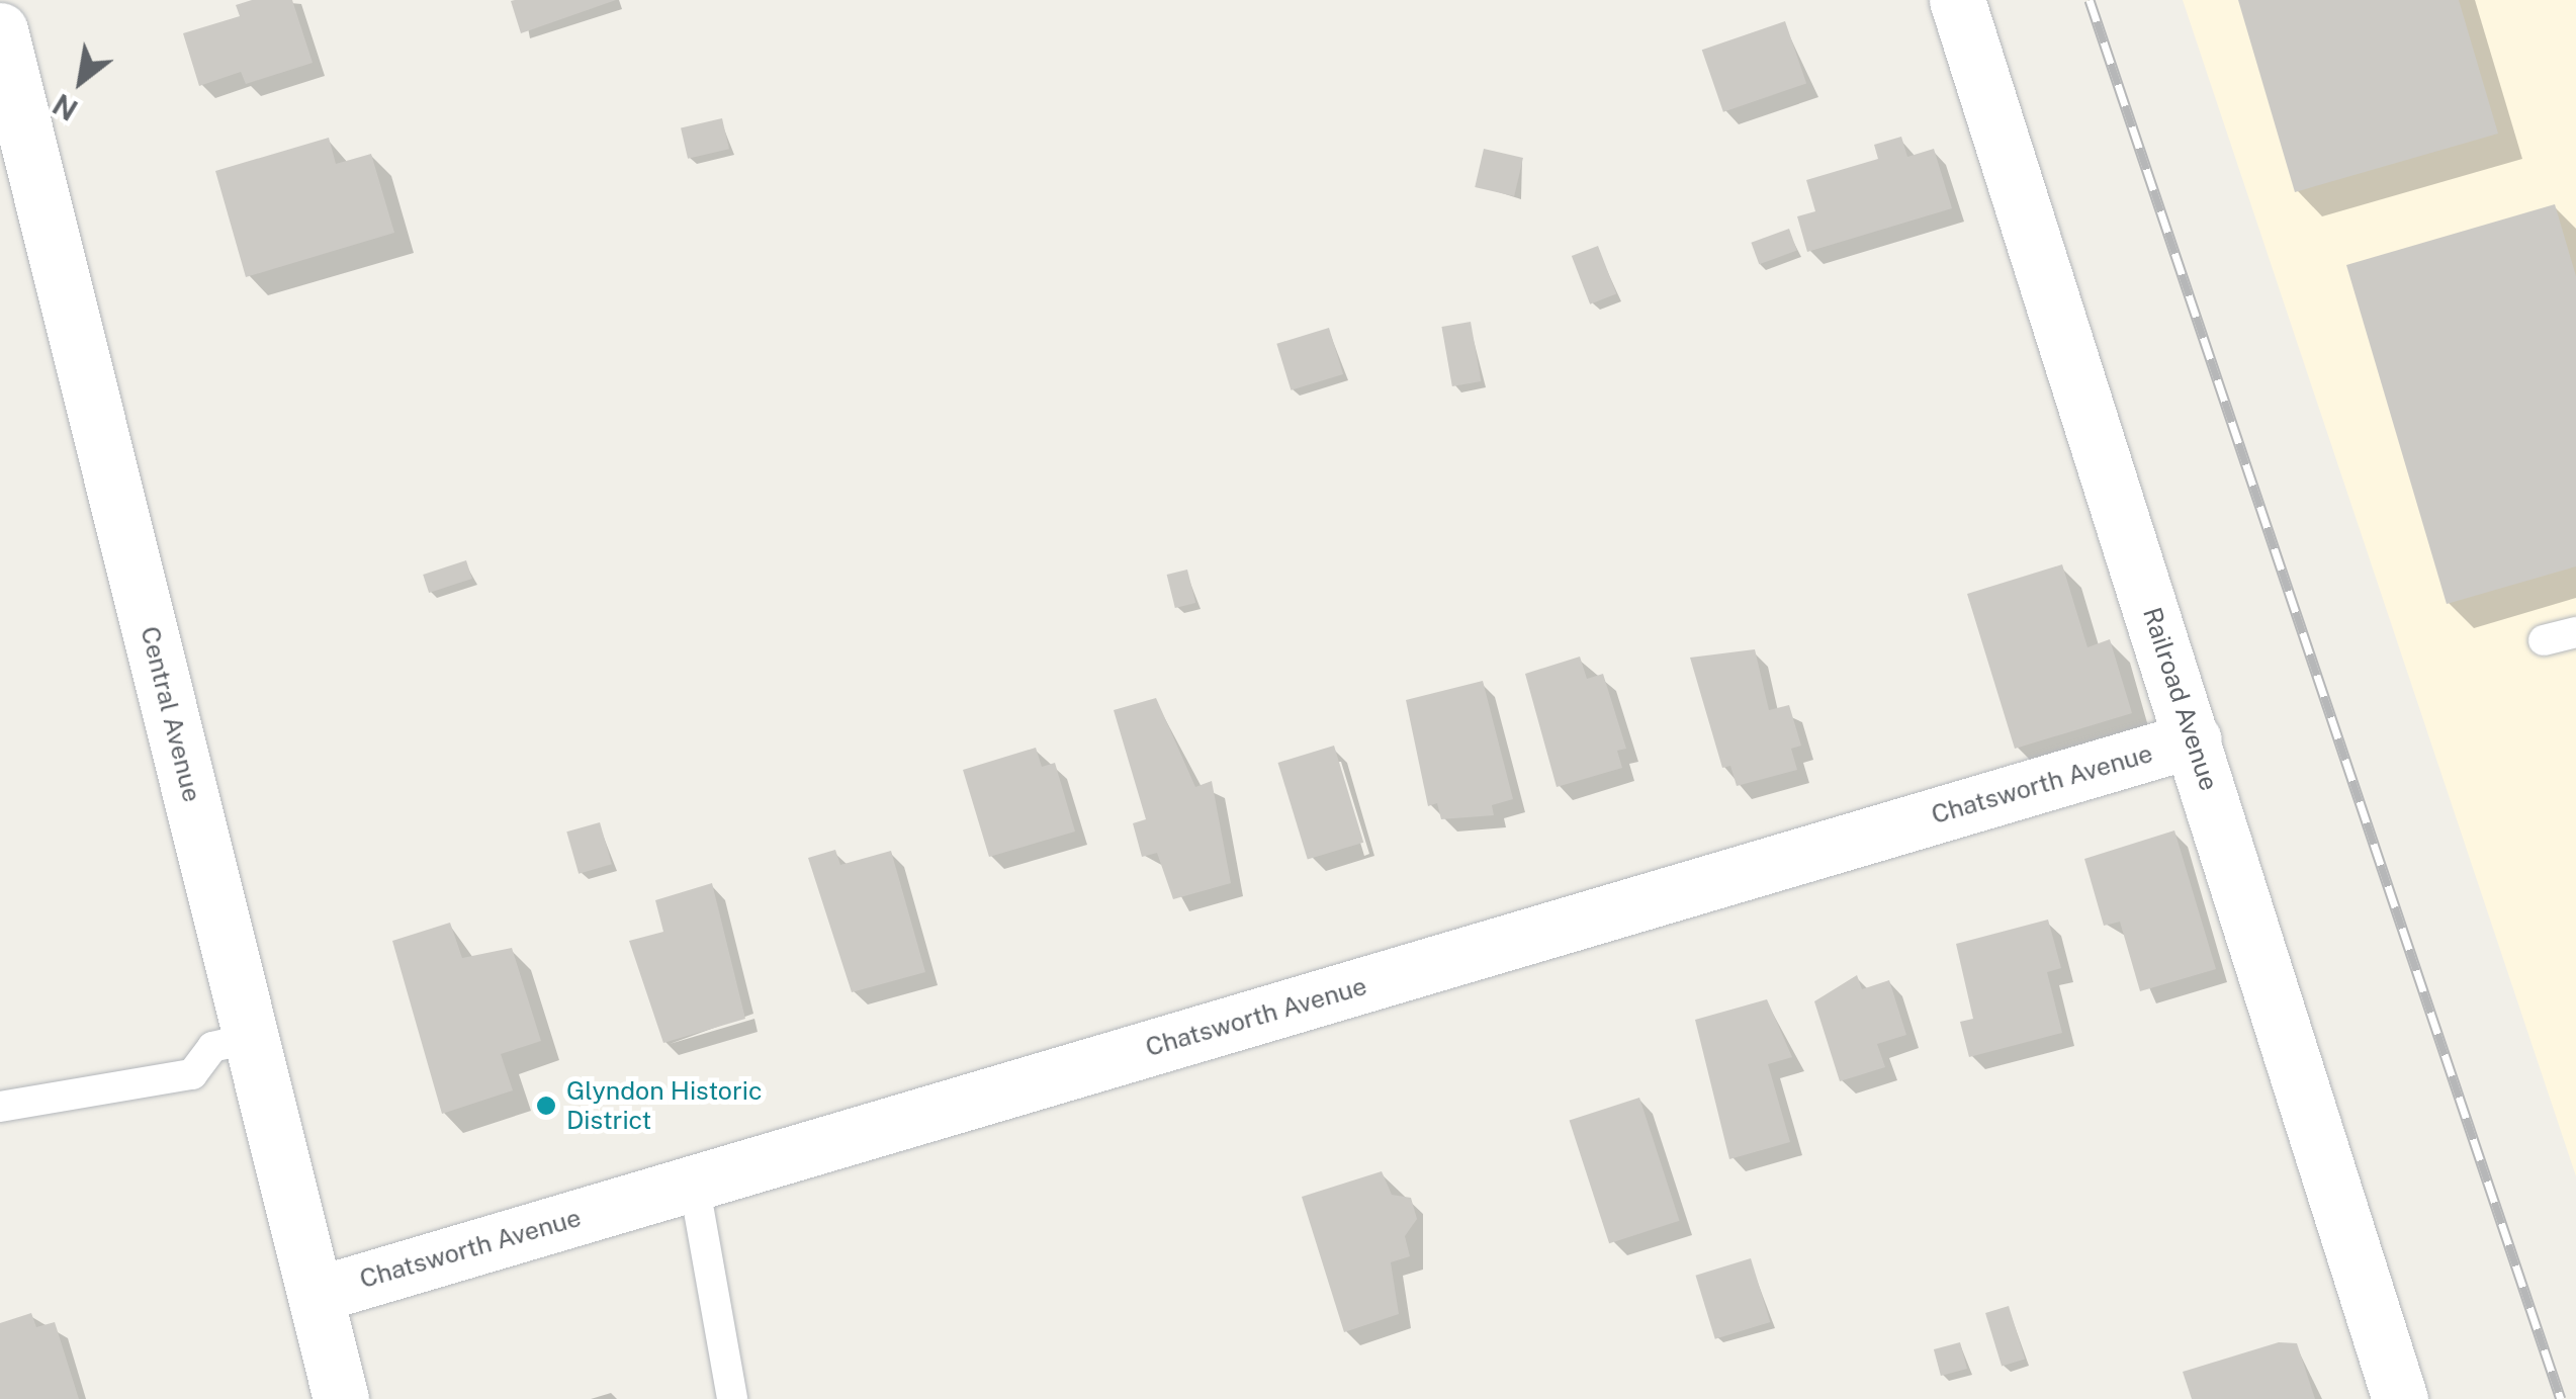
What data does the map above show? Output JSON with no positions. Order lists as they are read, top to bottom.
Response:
{
  "streets": {
    "street": ["Railroad Avenue", "Central Avenue", "Chatsworth Avenue"]
  },
  "crossings": [
    ["Railroad Avenue", "Chatsworth Avenue"],
    ["Central Avenue", "Chatsworth Avenue"]
  ],
  "places": ["Glyndon Historic District"],
  "north": "bottom left"
}
